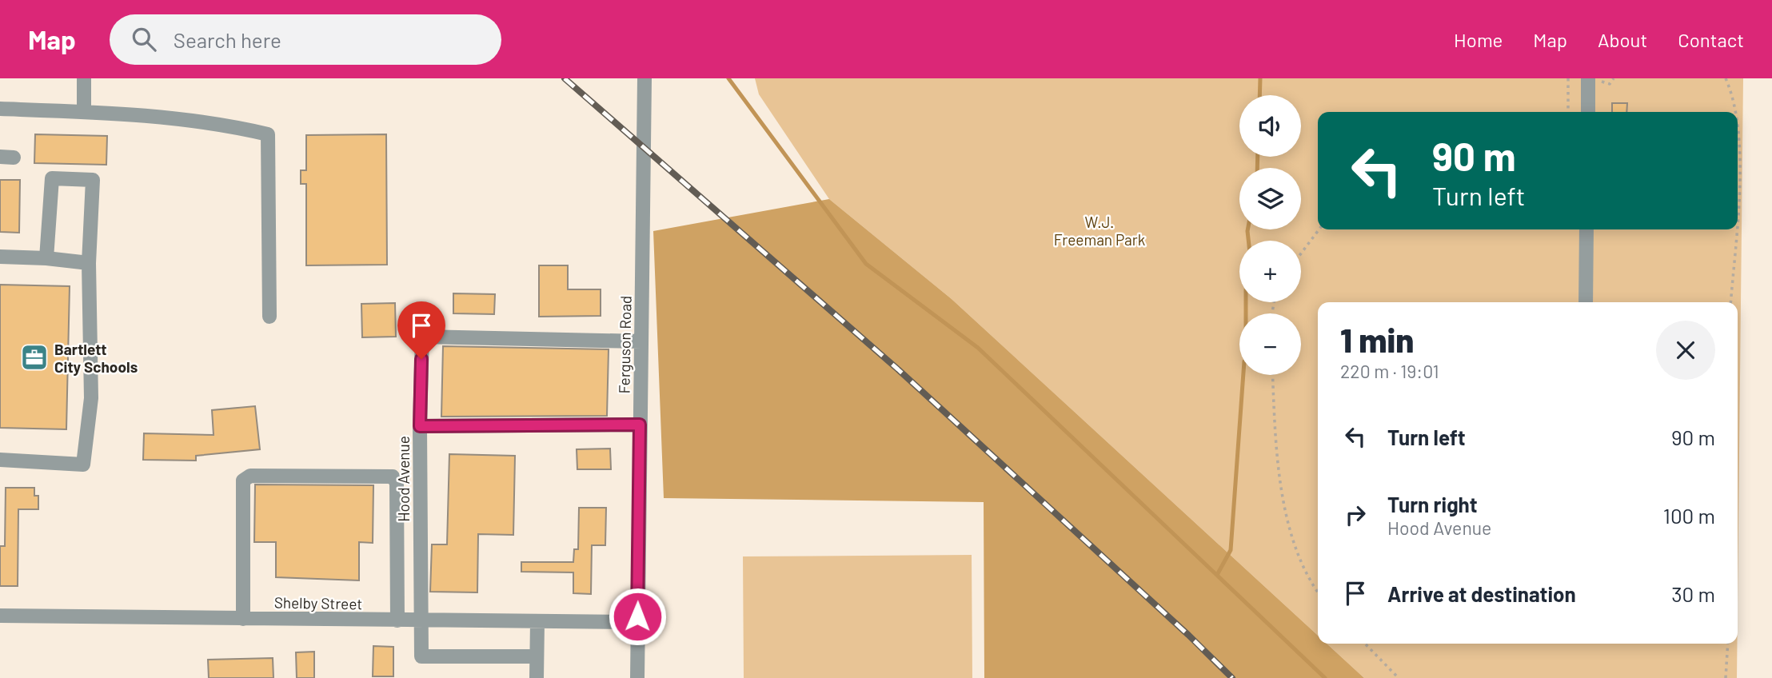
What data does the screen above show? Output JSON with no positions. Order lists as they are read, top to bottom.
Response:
{
  "streets": {
    "street": ["Ferguson Road", "Hood Avenue", "Shelby Street"]
  },
  "crossings": [
    ["Ferguson Road", "Hood Avenue"],
    ["Ferguson Road", "Shelby Street"],
    ["Hood Avenue", "Shelby Street"]
  ],
  "parks": ["W.J. Freeman Park"],
  "places": {
    "office": ["Bartlett City Schools"]
  },
  "page": {
    "header": "Map",
    "search": "Search here",
    "nav": [
      "Home",
      "Map",
      "About",
      "Contact"
    ],
    "map_buttons": ["+", "−"],
    "turn": ["90 m", "Turn left"],
    "heading": ["1 min", "220 m · 19:01"],
    "list": [
      {
        "name": "Turn left",
        "value": "90 m"
      },
      {
        "name": "Turn right",
        "note": "Hood Avenue",
        "value": "100 m"
      },
      {
        "name": "Arrive at destination",
        "value": "30 m"
      }
    ]
  }
}
